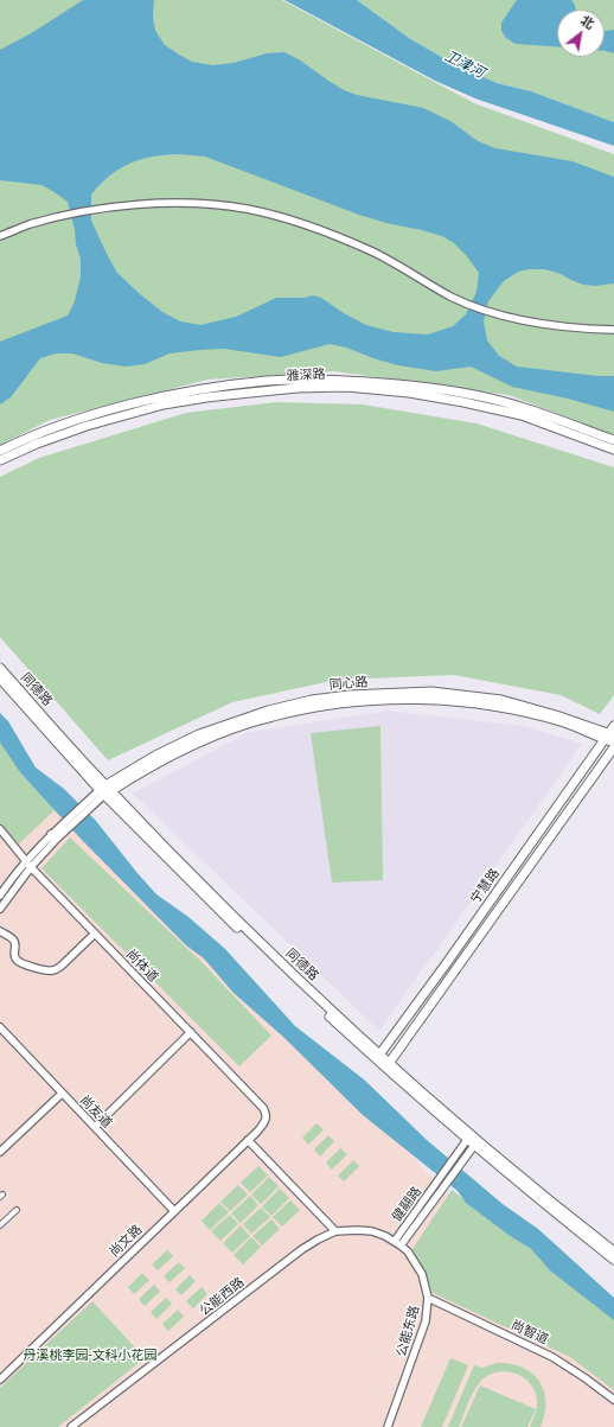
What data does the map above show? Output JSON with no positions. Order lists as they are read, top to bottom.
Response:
{
  "streets": {
    "main road": [
      "雅深路",
      "同心路",
      "同德路",
      "宁慧路"
    ],
    "street": [
      "尚体道",
      "尚友道",
      "健翮路",
      "尚文路",
      "公能西路",
      "公能东路",
      "尚智道"
    ]
  },
  "crossings": [
    ["同心路", "同德路"],
    ["同心路", "宁慧路"],
    ["同德路", "宁慧路"],
    ["同德路", "健翮路"],
    ["尚体道", "尚文路"],
    ["尚友道", "尚文路"],
    ["健翮路", "公能西路"],
    ["健翮路", "公能东路"],
    ["公能西路", "公能东路"],
    ["公能东路", "尚智道"]
  ],
  "water": ["卫津河"],
  "parks": ["丹溪桃李园-文科小花园"],
  "north": "top right"
}
